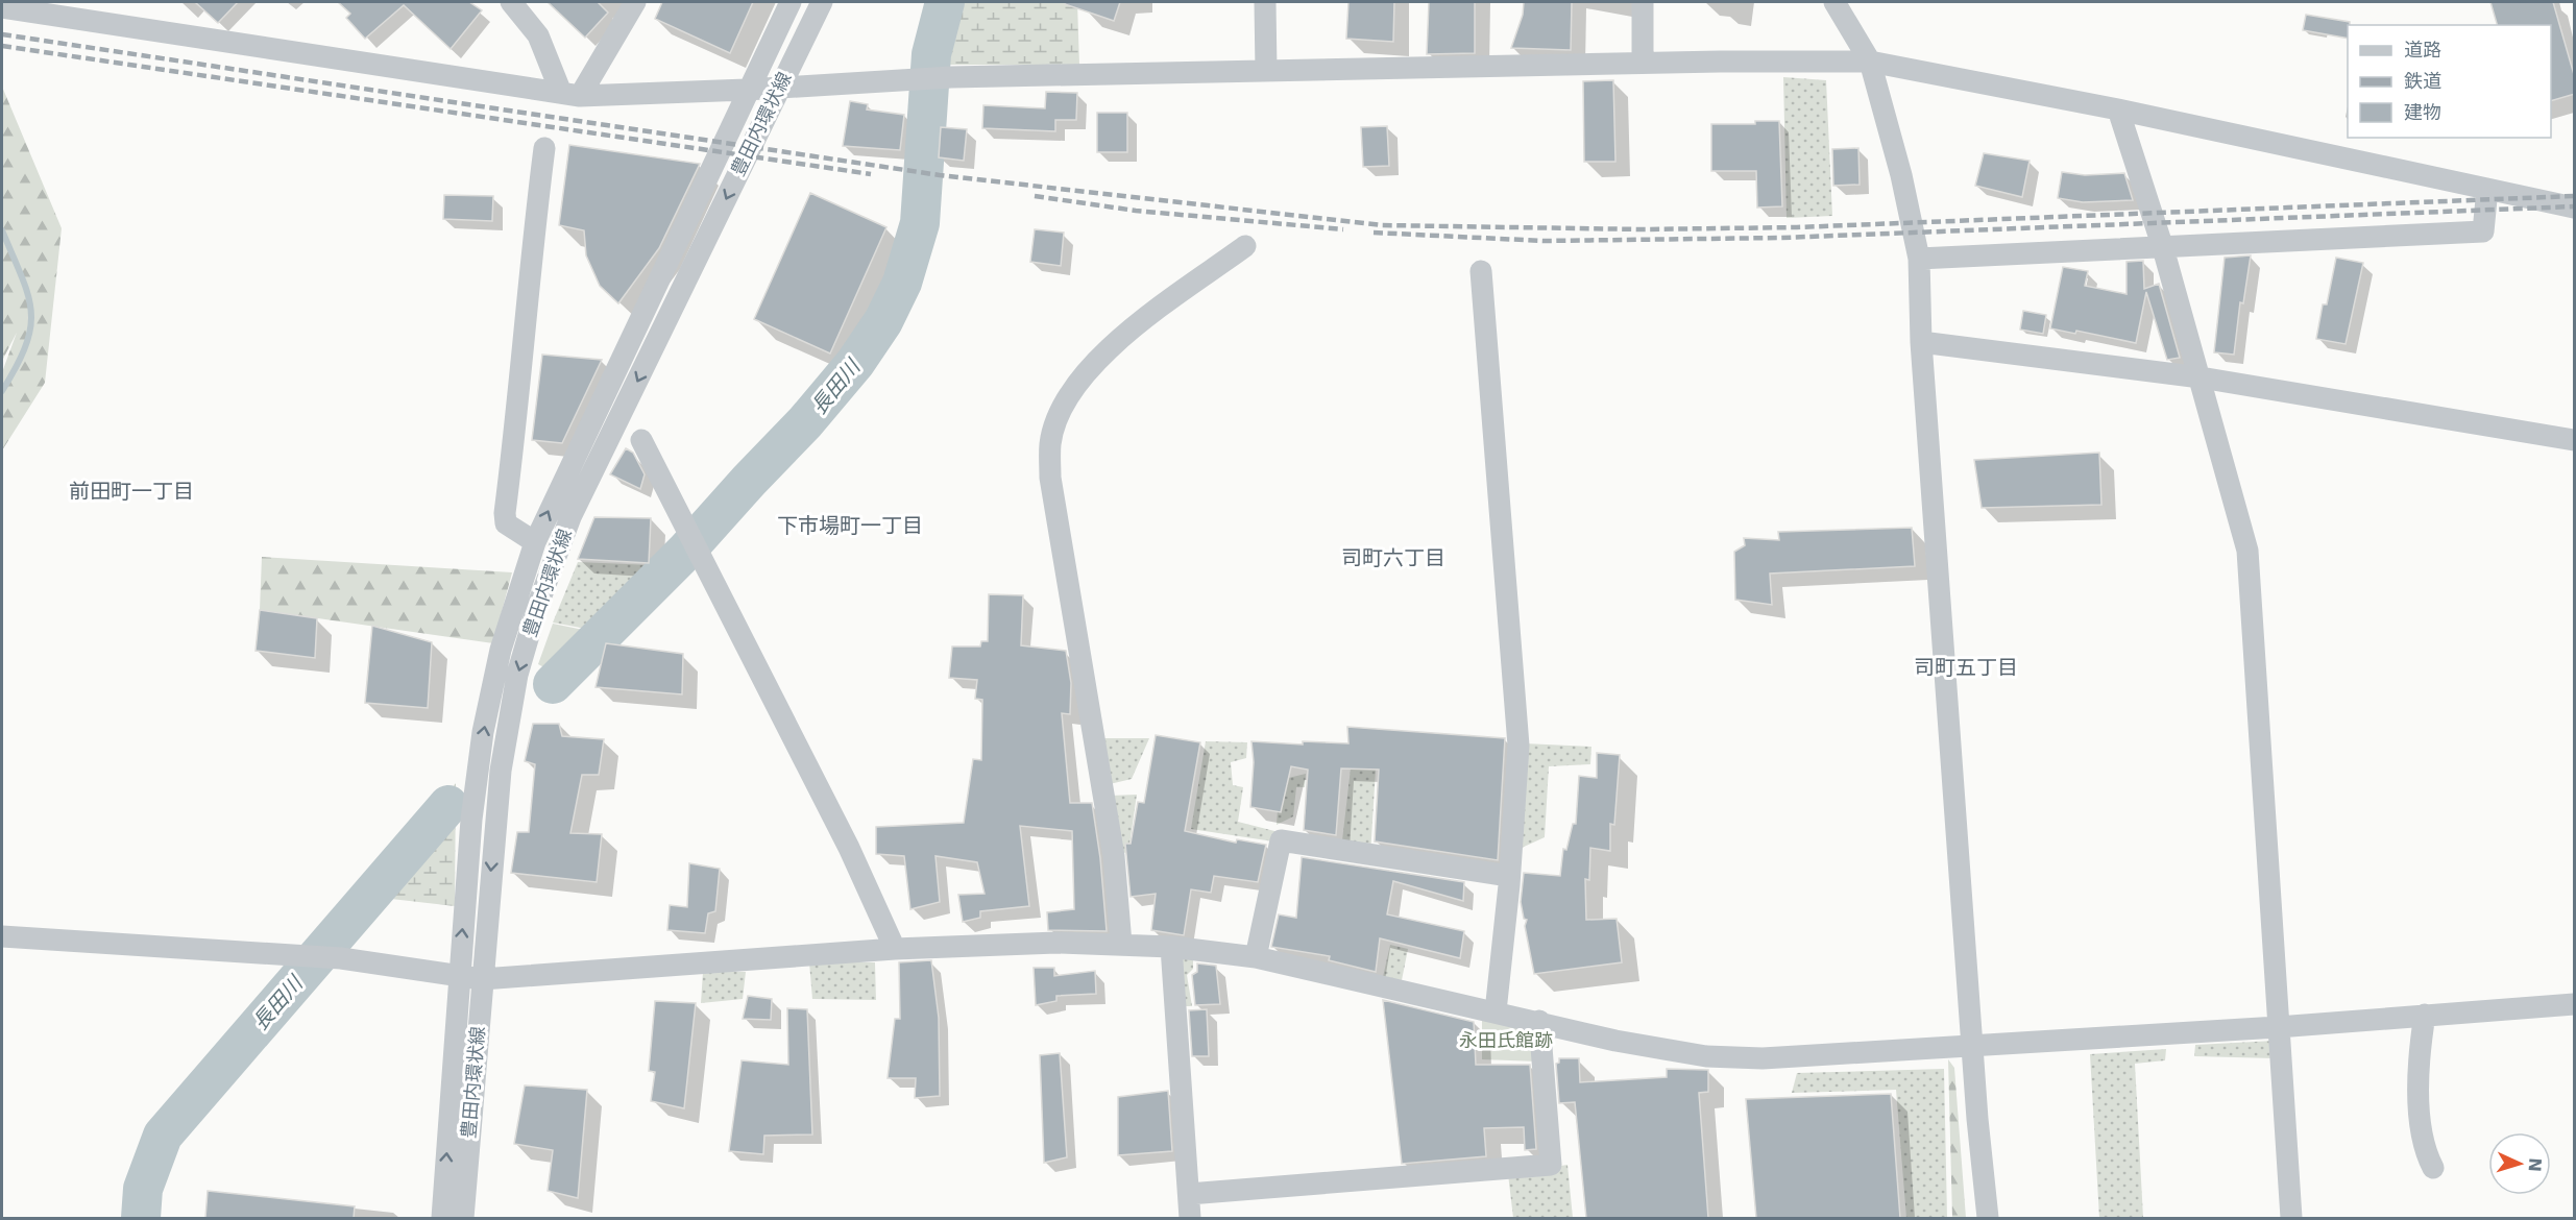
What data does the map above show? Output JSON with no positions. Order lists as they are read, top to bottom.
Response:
{
  "streets": {
    "street": ["豊田内環状線"]
  },
  "districts": [
    "前田町一丁目",
    "下市場町一丁目",
    "司町六丁目",
    "司町五丁目"
  ],
  "water": ["長田川"],
  "parks": ["永田氏館跡"],
  "legend": ["道路", "鉄道", "建物"],
  "north": "right"
}
